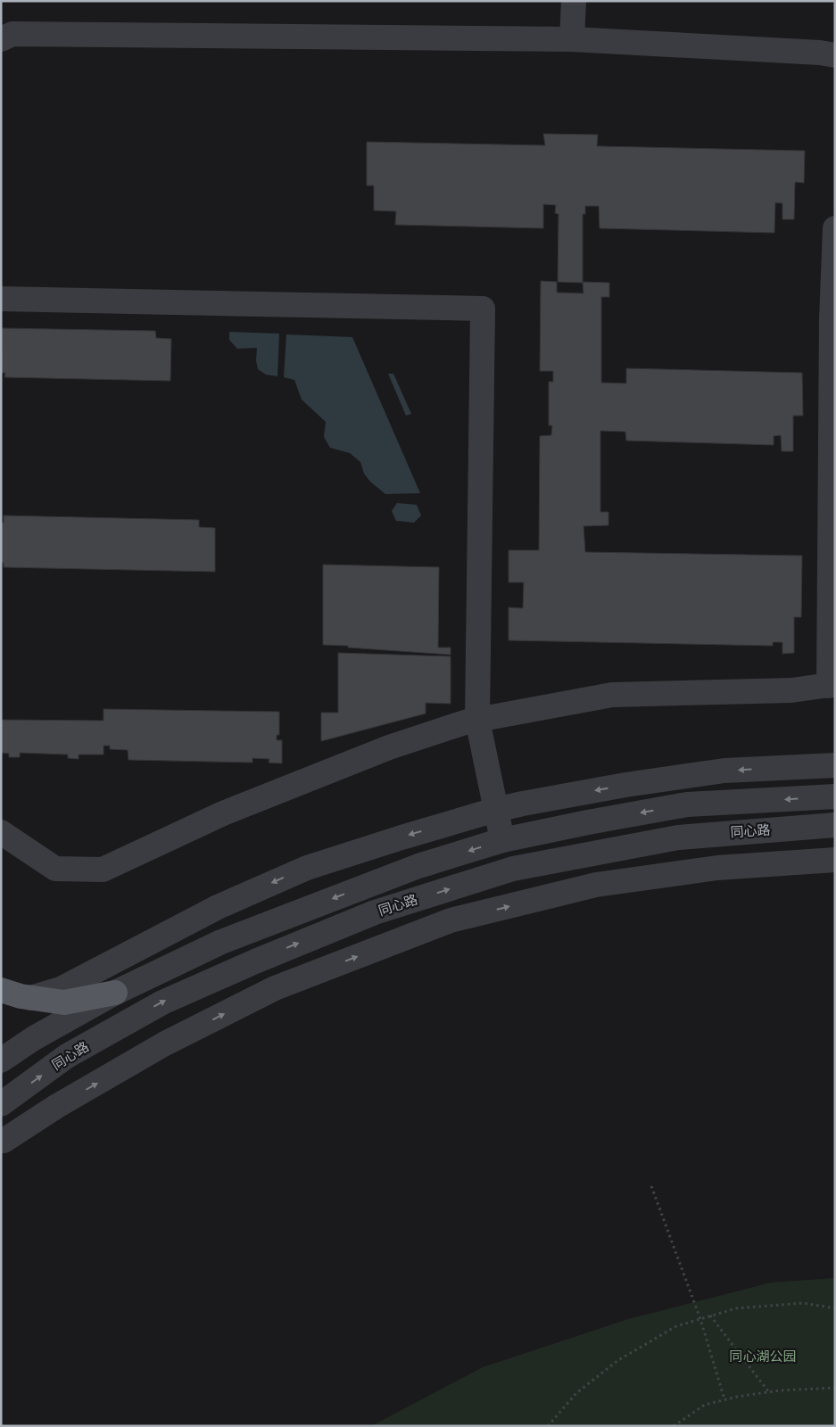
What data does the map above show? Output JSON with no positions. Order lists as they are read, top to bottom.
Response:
{
  "streets": {
    "street": ["同心路"]
  },
  "parks": ["同心湖公园"]
}
